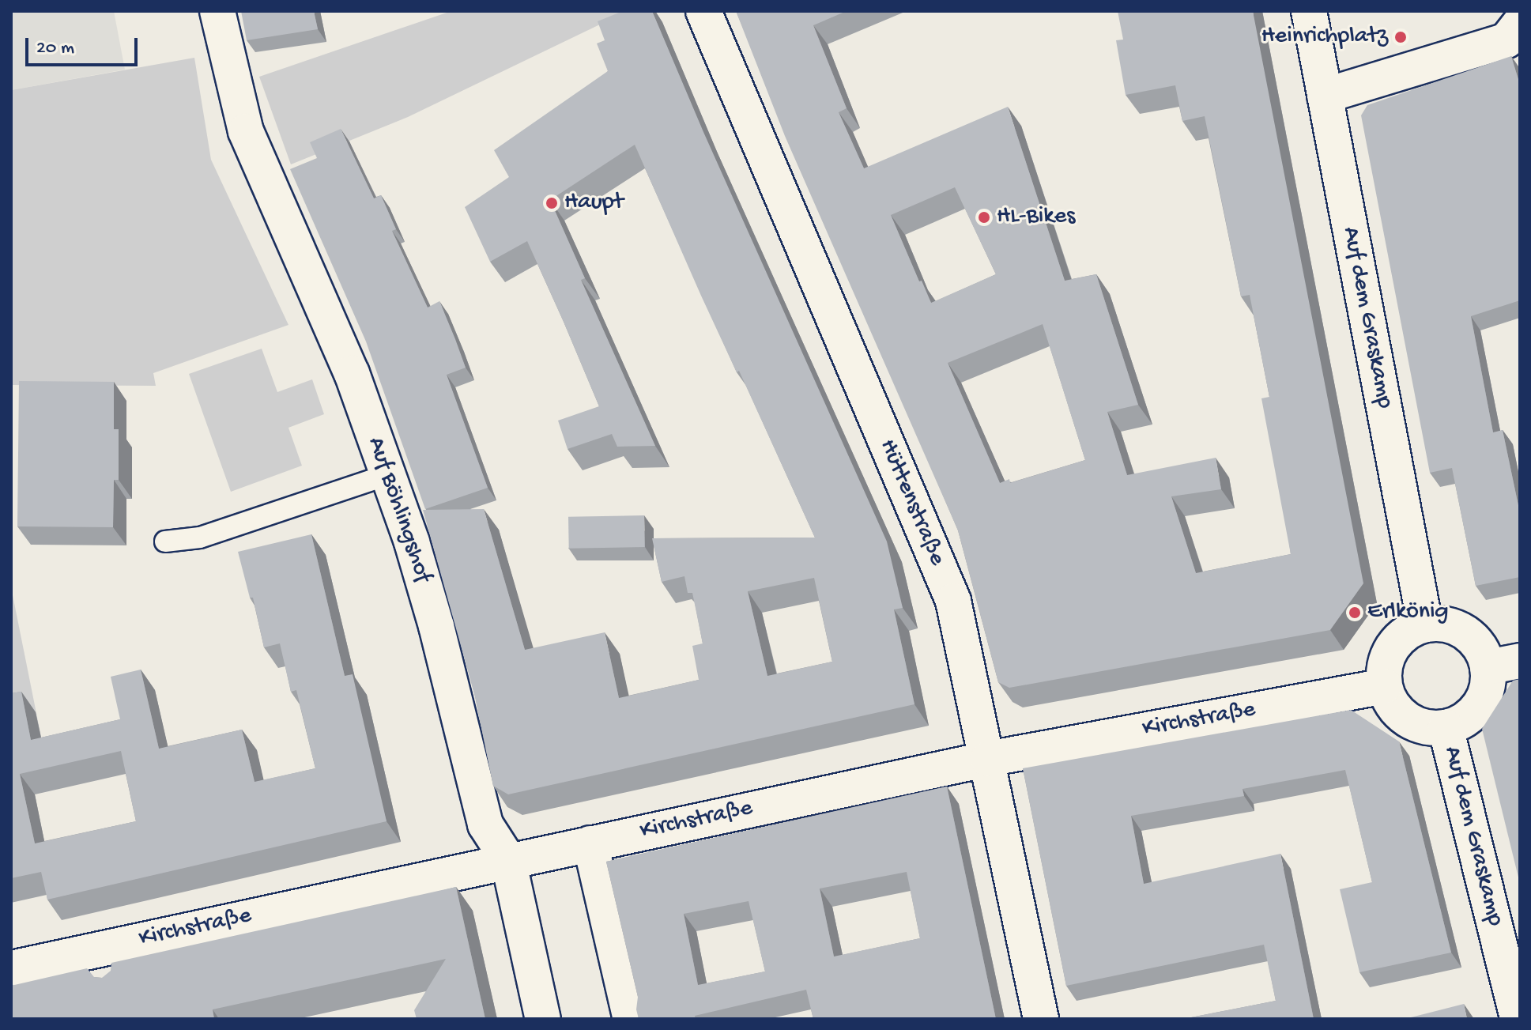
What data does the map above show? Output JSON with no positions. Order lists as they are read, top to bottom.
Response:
{
  "streets": {
    "street": [
      "Auf dem Graskamp",
      "Hüttenstraße",
      "Auf Böhlingshof",
      "Kirchstraße"
    ]
  },
  "crossings": [
    ["Auf dem Graskamp", "Kirchstraße"],
    ["Hüttenstraße", "Kirchstraße"],
    ["Auf Böhlingshof", "Kirchstraße"]
  ],
  "places": [
    "Heinrichplatz",
    "Haupt",
    "HL-Bikes",
    "Erlkönig"
  ],
  "scale_bar": "20 m"
}
